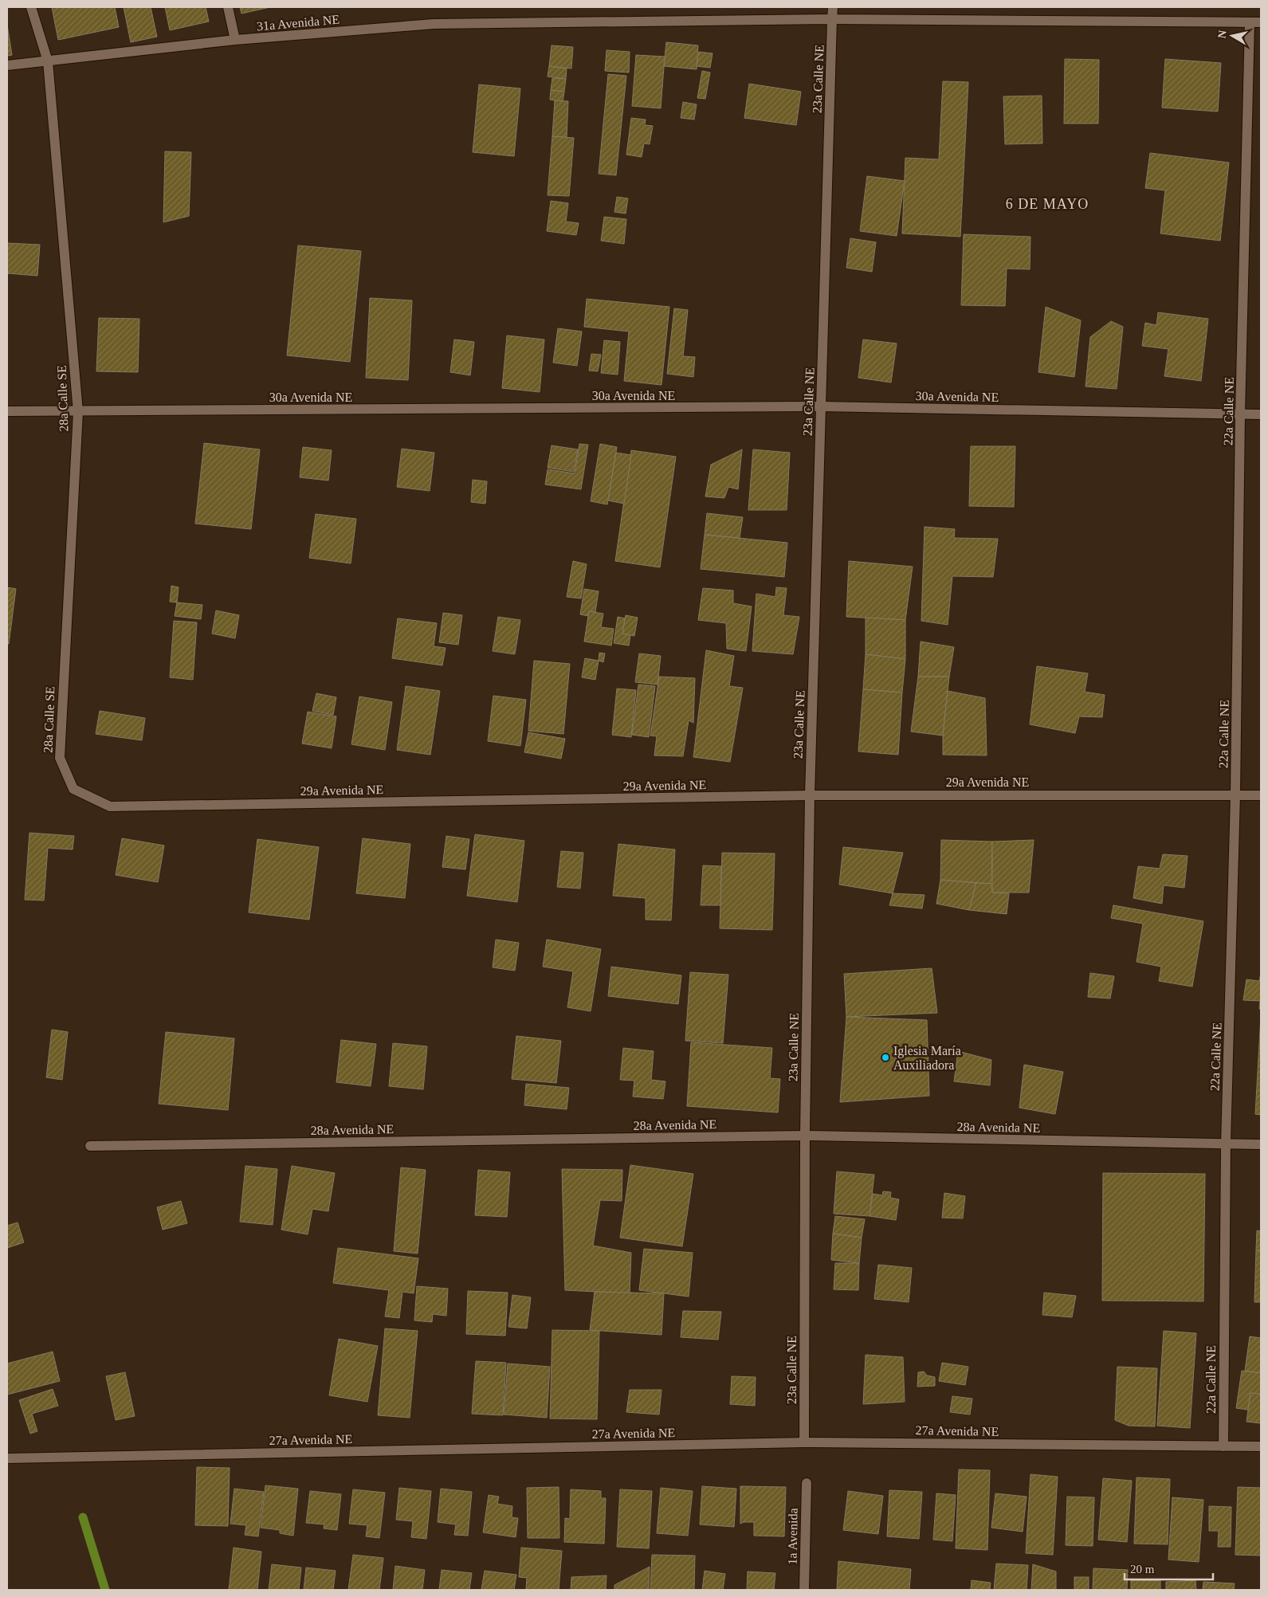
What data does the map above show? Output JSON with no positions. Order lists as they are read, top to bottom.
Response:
{
  "streets": {
    "street": [
      "31a Avenida NE",
      "23a Calle NE",
      "30a Avenida NE",
      "28a Calle SE",
      "22a Calle NE",
      "29a Avenida NE",
      "28a Avenida NE",
      "27a Avenida NE",
      "1a Avenida"
    ]
  },
  "crossings": [
    ["31a Avenida NE", "23a Calle NE"],
    ["31a Avenida NE", "28a Calle SE"],
    ["31a Avenida NE", "22a Calle NE"],
    ["23a Calle NE", "30a Avenida NE"],
    ["23a Calle NE", "29a Avenida NE"],
    ["23a Calle NE", "28a Avenida NE"],
    ["23a Calle NE", "27a Avenida NE"],
    ["30a Avenida NE", "28a Calle SE"],
    ["30a Avenida NE", "22a Calle NE"],
    ["28a Calle SE", "29a Avenida NE"],
    ["22a Calle NE", "29a Avenida NE"],
    ["22a Calle NE", "28a Avenida NE"],
    ["22a Calle NE", "27a Avenida NE"]
  ],
  "districts": ["6 DE MAYO"],
  "places": ["Iglesia María Auxiliadora"],
  "scale_bar": "20 m",
  "north": "left"
}
